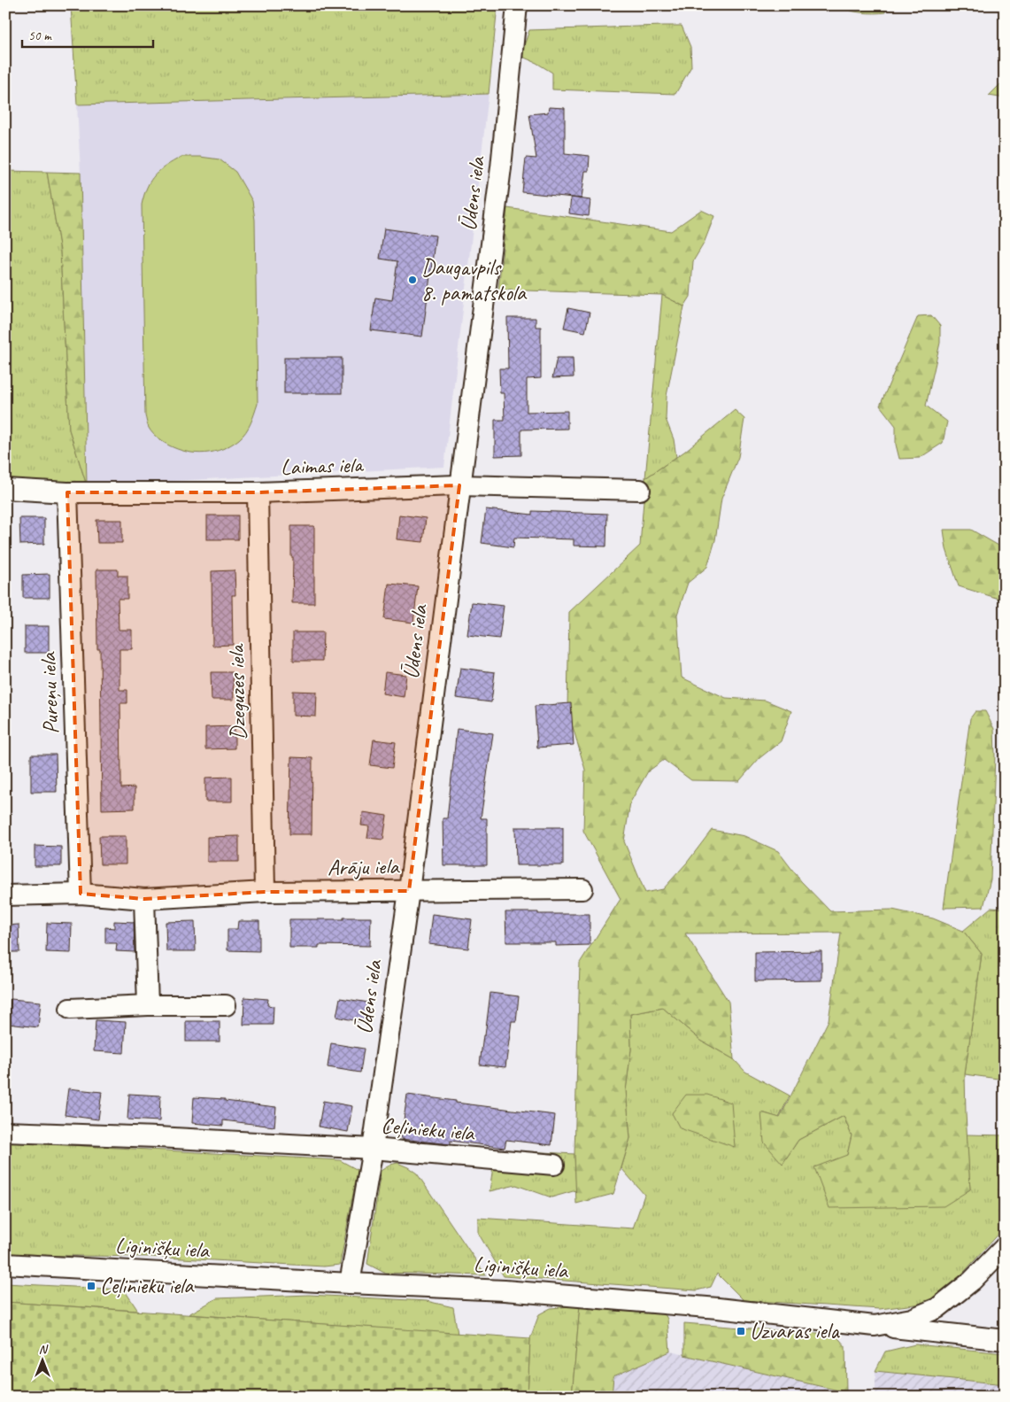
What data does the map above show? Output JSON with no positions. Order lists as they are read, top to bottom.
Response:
{
  "streets": {
    "street": [
      "Ūdens iela",
      "Laimas iela",
      "Dzeguzes iela",
      "Pureņu iela",
      "Arāju iela",
      "Ceļinieku iela",
      "Liginišķu iela"
    ]
  },
  "crossings": [
    ["Ūdens iela", "Laimas iela"],
    ["Ūdens iela", "Arāju iela"],
    ["Ūdens iela", "Ceļinieku iela"],
    ["Ūdens iela", "Liginišķu iela"],
    ["Laimas iela", "Dzeguzes iela"],
    ["Laimas iela", "Pureņu iela"],
    ["Dzeguzes iela", "Arāju iela"],
    ["Pureņu iela", "Arāju iela"]
  ],
  "places": {
    "other": ["Daugavpils 8. pamatskola"],
    "transit": ["Ceļinieku iela", "Uzvaras iela"]
  },
  "scale_bar": "50 m",
  "north": "top"
}
